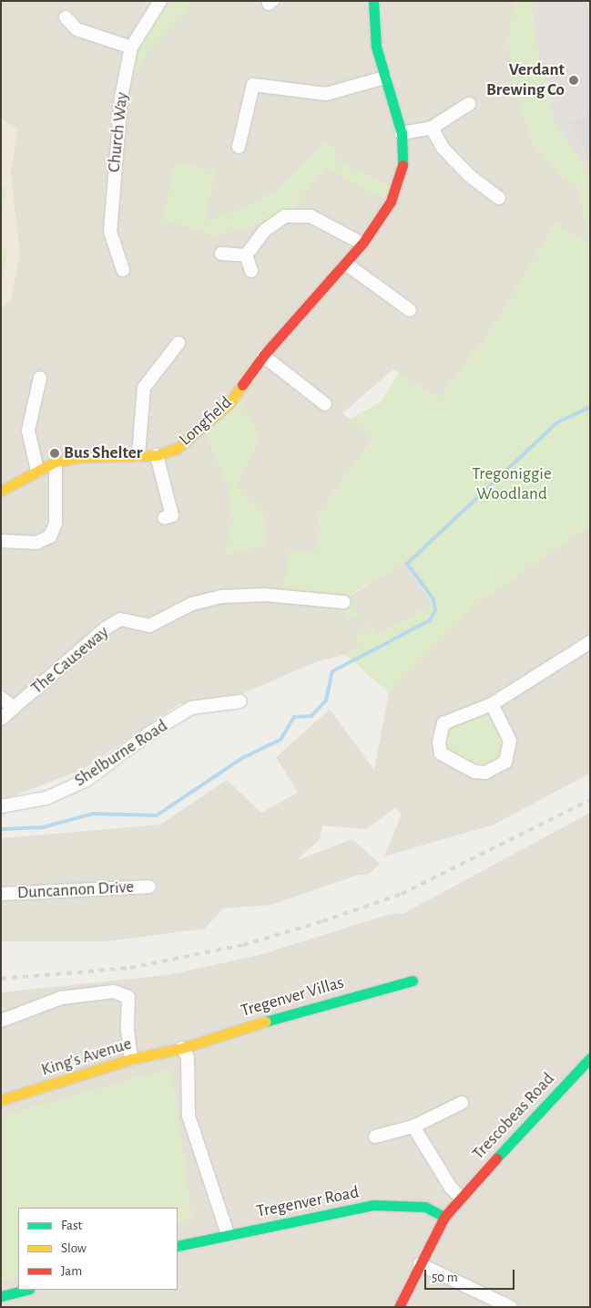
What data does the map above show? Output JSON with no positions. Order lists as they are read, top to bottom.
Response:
{
  "streets": {
    "street": [
      "Church Way",
      "Longfield",
      "The Causeway",
      "Shelburne Road",
      "Duncannon Drive",
      "Tregenver Villas",
      "King's Avenue",
      "Trescobeas Road",
      "Tregenver Road"
    ]
  },
  "crossings": [
    ["Tregenver Villas", "King's Avenue"],
    ["Trescobeas Road", "Tregenver Road"]
  ],
  "parks": ["Tregoniggie Woodland"],
  "places": ["Verdant Brewing Co", "Bus Shelter"],
  "legend": ["Fast", "Slow", "Jam"],
  "scale_bar": "50 m"
}
